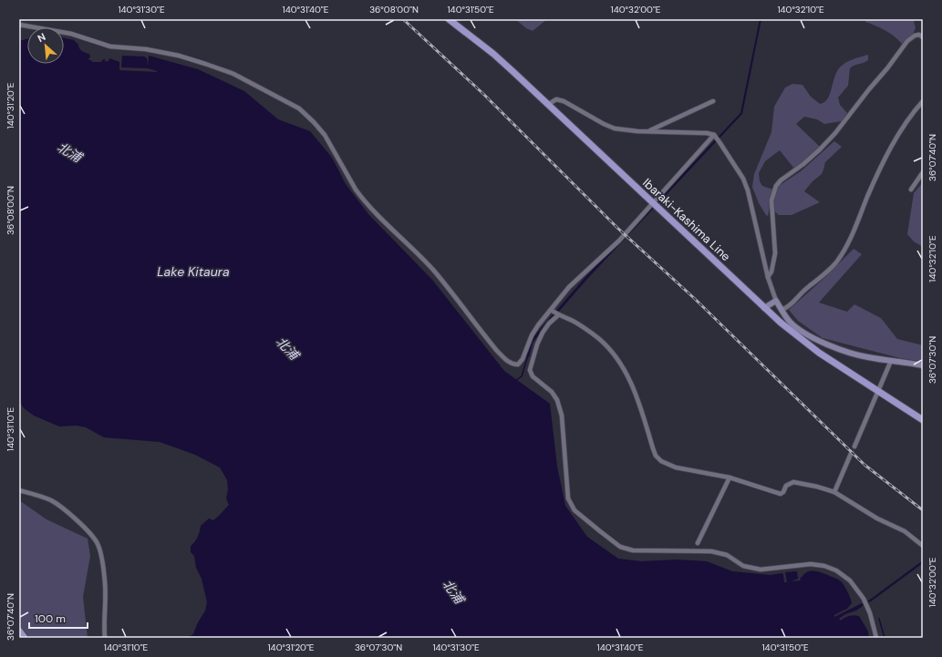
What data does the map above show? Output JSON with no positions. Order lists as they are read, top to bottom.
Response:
{
  "streets": {
    "main road": ["Ibaraki-Kashima Line"]
  },
  "water": ["北浦", "Lake Kitaura"],
  "scale_bar": "100 m",
  "north": "top left",
  "coordinates": [
    "140°31'30\"E",
    "140°31'40\"E",
    "36°08'00\"N",
    "140°31'50\"E",
    "140°32'00\"E",
    "140°32'10\"E",
    "140°31'20\"E",
    "36°07'40\"N",
    "36°07'30\"N",
    "140°31'10\"E"
  ]
}
